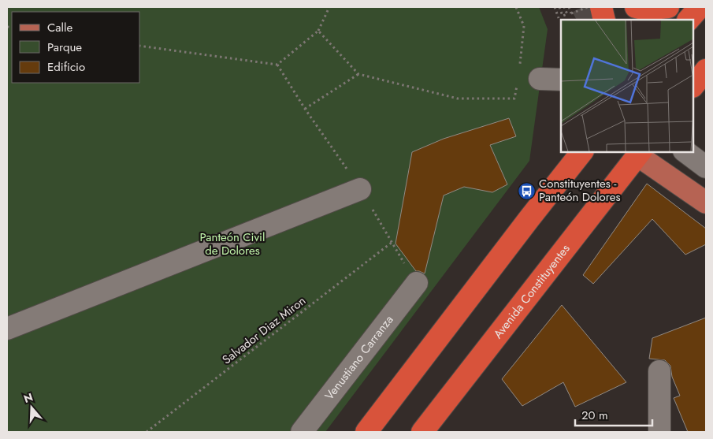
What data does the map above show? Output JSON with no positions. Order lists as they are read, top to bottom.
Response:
{
  "streets": {
    "highway": ["Avenida Constituyentes"],
    "street": ["Venustiano Carranza"],
    "path": ["Salvador Diaz Miron"]
  },
  "parks": ["Panteón Civil de Dolores"],
  "places": {
    "bus stop": ["Constituyentes - Panteón Dolores"]
  },
  "legend": ["Calle", "Parque", "Edificio"],
  "scale_bar": "20 m",
  "north": "top"
}
